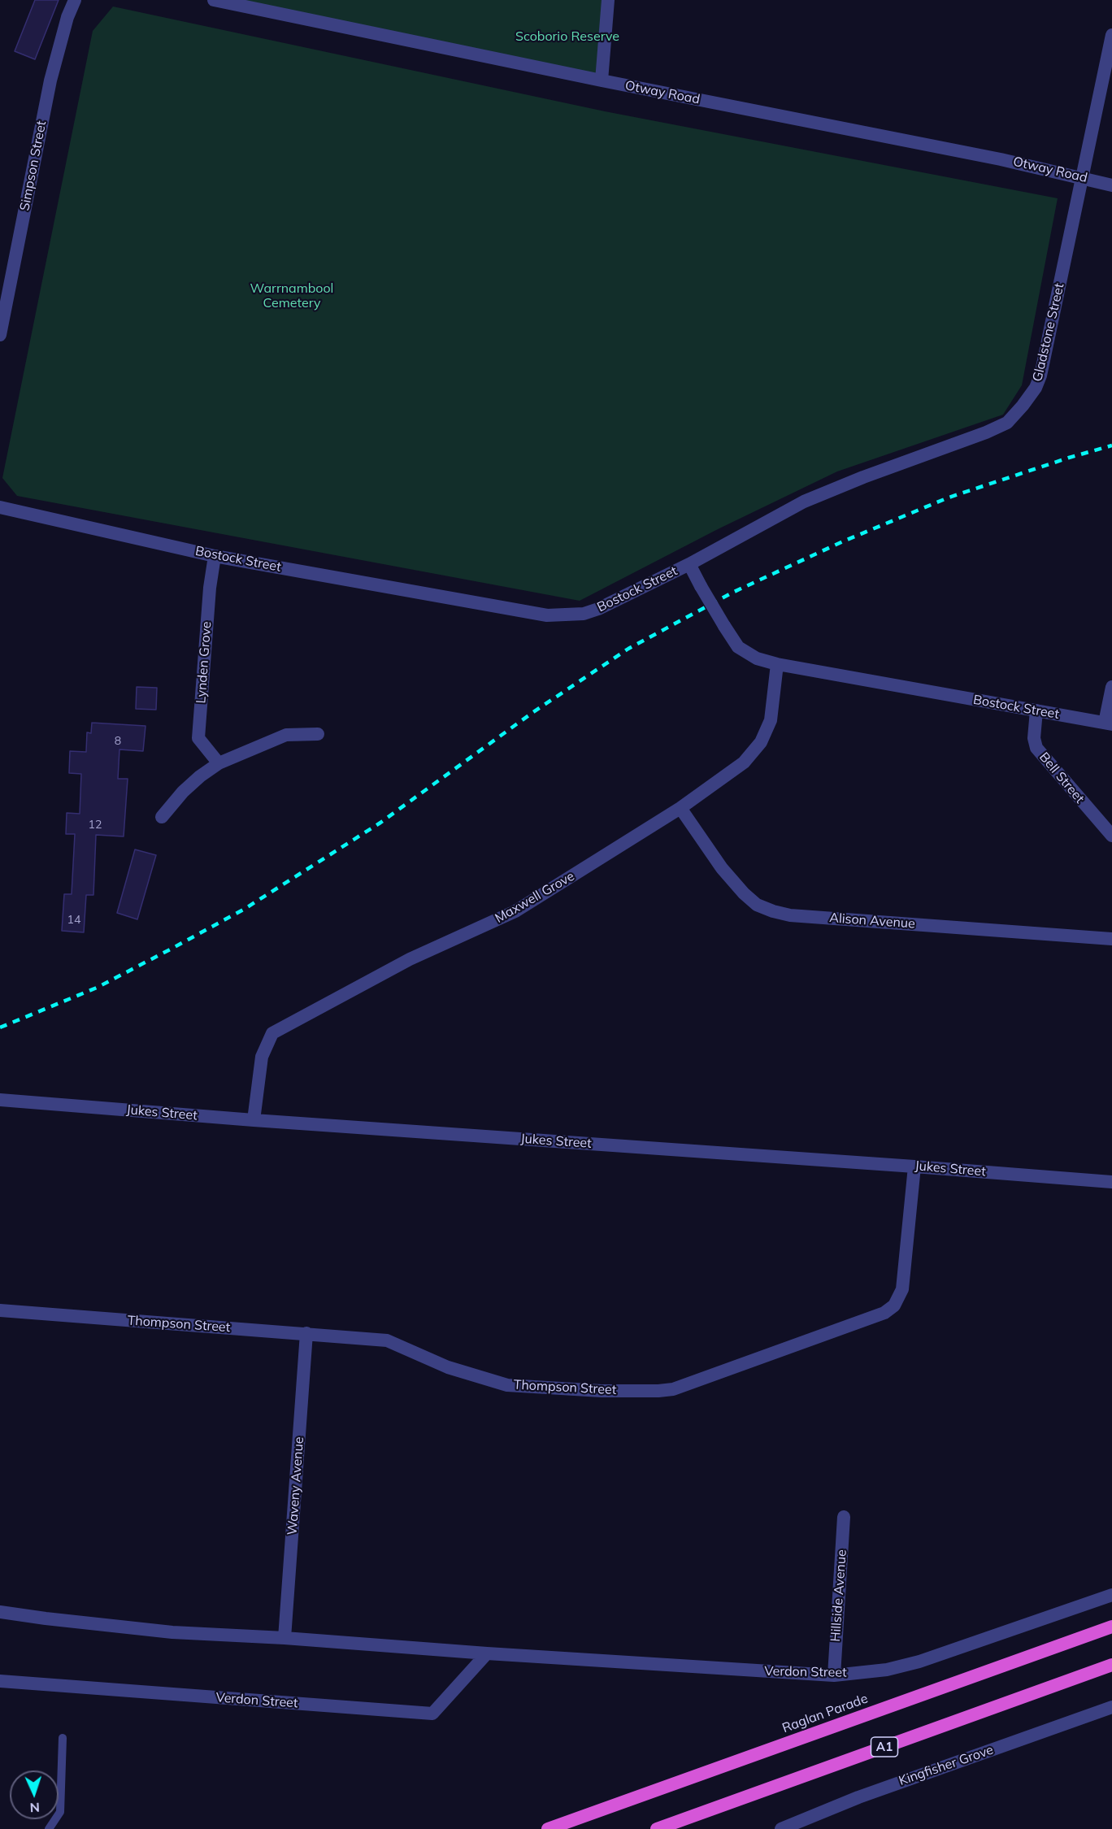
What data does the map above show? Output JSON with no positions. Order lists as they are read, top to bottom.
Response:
{
  "streets": {
    "highway": ["Raglan Parade", "A1"],
    "street": [
      "Otway Road",
      "Simpson Street",
      "Gladstone Street",
      "Bostock Street",
      "Lynden Grove",
      "Bell Street",
      "Maxwell Grove",
      "Alison Avenue",
      "Jukes Street",
      "Thompson Street",
      "Waveny Avenue",
      "Hillside Avenue",
      "Verdon Street",
      "Kingfisher Grove"
    ]
  },
  "crossings": [
    ["Otway Road", "Gladstone Street"],
    ["Gladstone Street", "Bostock Street"],
    ["Bostock Street", "Lynden Grove"],
    ["Bostock Street", "Bell Street"],
    ["Bostock Street", "Maxwell Grove"],
    ["Maxwell Grove", "Alison Avenue"],
    ["Maxwell Grove", "Jukes Street"],
    ["Jukes Street", "Thompson Street"],
    ["Thompson Street", "Waveny Avenue"],
    ["Waveny Avenue", "Verdon Street"],
    ["Hillside Avenue", "Verdon Street"]
  ],
  "parks": ["Scoborio Reserve", "Warrnambool Cemetery"],
  "house_numbers": ["8", "12", "14"],
  "north": "bottom"
}
